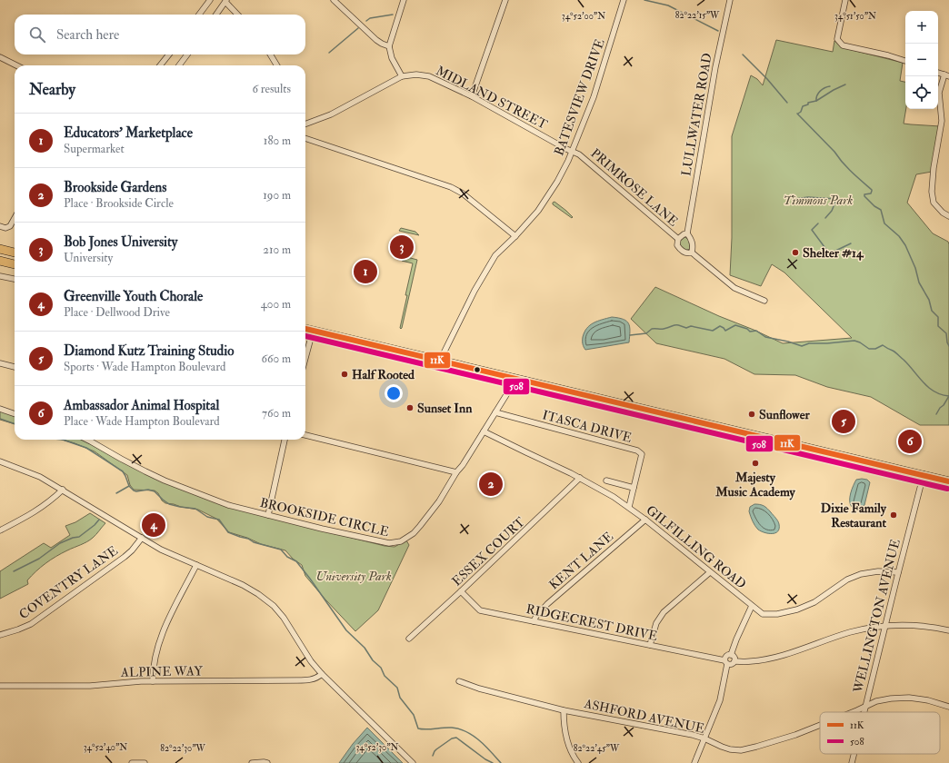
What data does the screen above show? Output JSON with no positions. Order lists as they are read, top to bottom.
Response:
{
  "streets": {
    "street": [
      "MIDLAND STREET",
      "BATESVIEW DRIVE",
      "LULLWATER ROAD",
      "PRIMROSE LANE",
      "ITASCA DRIVE",
      "BROOKSIDE CIRCLE",
      "GILFILLING ROAD",
      "ESSEX COURT",
      "KENT LANE",
      "COVENTRY LANE",
      "WELLINGTON AVENUE",
      "RIDGECREST DRIVE",
      "ALPINE WAY",
      "ASHFORD AVENUE"
    ]
  },
  "crossings": [
    ["MIDLAND STREET", "BATESVIEW DRIVE"],
    ["MIDLAND STREET", "PRIMROSE LANE"],
    ["BATESVIEW DRIVE", "PRIMROSE LANE"],
    ["LULLWATER ROAD", "PRIMROSE LANE"],
    ["ITASCA DRIVE", "BROOKSIDE CIRCLE"],
    ["ITASCA DRIVE", "GILFILLING ROAD"],
    ["BROOKSIDE CIRCLE", "GILFILLING ROAD"],
    ["GILFILLING ROAD", "ESSEX COURT"],
    ["GILFILLING ROAD", "KENT LANE"],
    ["GILFILLING ROAD", "WELLINGTON AVENUE"],
    ["ESSEX COURT", "RIDGECREST DRIVE"],
    ["KENT LANE", "RIDGECREST DRIVE"],
    ["WELLINGTON AVENUE", "ASHFORD AVENUE"]
  ],
  "parks": ["Timmons Park", "University Park"],
  "places": [
    "Shelter #14",
    "Half Rooted",
    "Sunset Inn",
    "Sunflower",
    "Majesty Music Academy",
    "Dixie Family Restaurant"
  ],
  "lines": ["transit line 11K", "transit line 508"],
  "legend": ["11K", "508"],
  "page": {
    "map_buttons": ["+", "−"],
    "search": "Search here",
    "heading": ["Nearby", "6 results"],
    "list": [
      {
        "mark": "1",
        "name": "Educators' Marketplace",
        "note": "Supermarket",
        "value": "180 m"
      },
      {
        "mark": "2",
        "name": "Brookside Gardens",
        "note": "Place · Brookside Circle",
        "value": "190 m"
      },
      {
        "mark": "3",
        "name": "Bob Jones University",
        "note": "University",
        "value": "210 m"
      },
      {
        "mark": "4",
        "name": "Greenville Youth Chorale",
        "note": "Place · Dellwood Drive",
        "value": "400 m"
      },
      {
        "mark": "5",
        "name": "Diamond Kutz Training Studio",
        "note": "Sports · Wade Hampton Boulevard",
        "value": "660 m"
      },
      {
        "mark": "6",
        "name": "Ambassador Animal Hospital",
        "note": "Place · Wade Hampton Boulevard",
        "value": "760 m"
      }
    ],
    "pins": [
      "3",
      "1",
      "5",
      "6",
      "2",
      "4"
    ]
  },
  "coordinates": [
    "82°22'15\"W",
    "34°52'00\"N",
    "34°51'50\"N",
    "34°52'40\"N",
    "34°52'30\"N",
    "82°22'30\"W",
    "82°22'45\"W"
  ]
}
